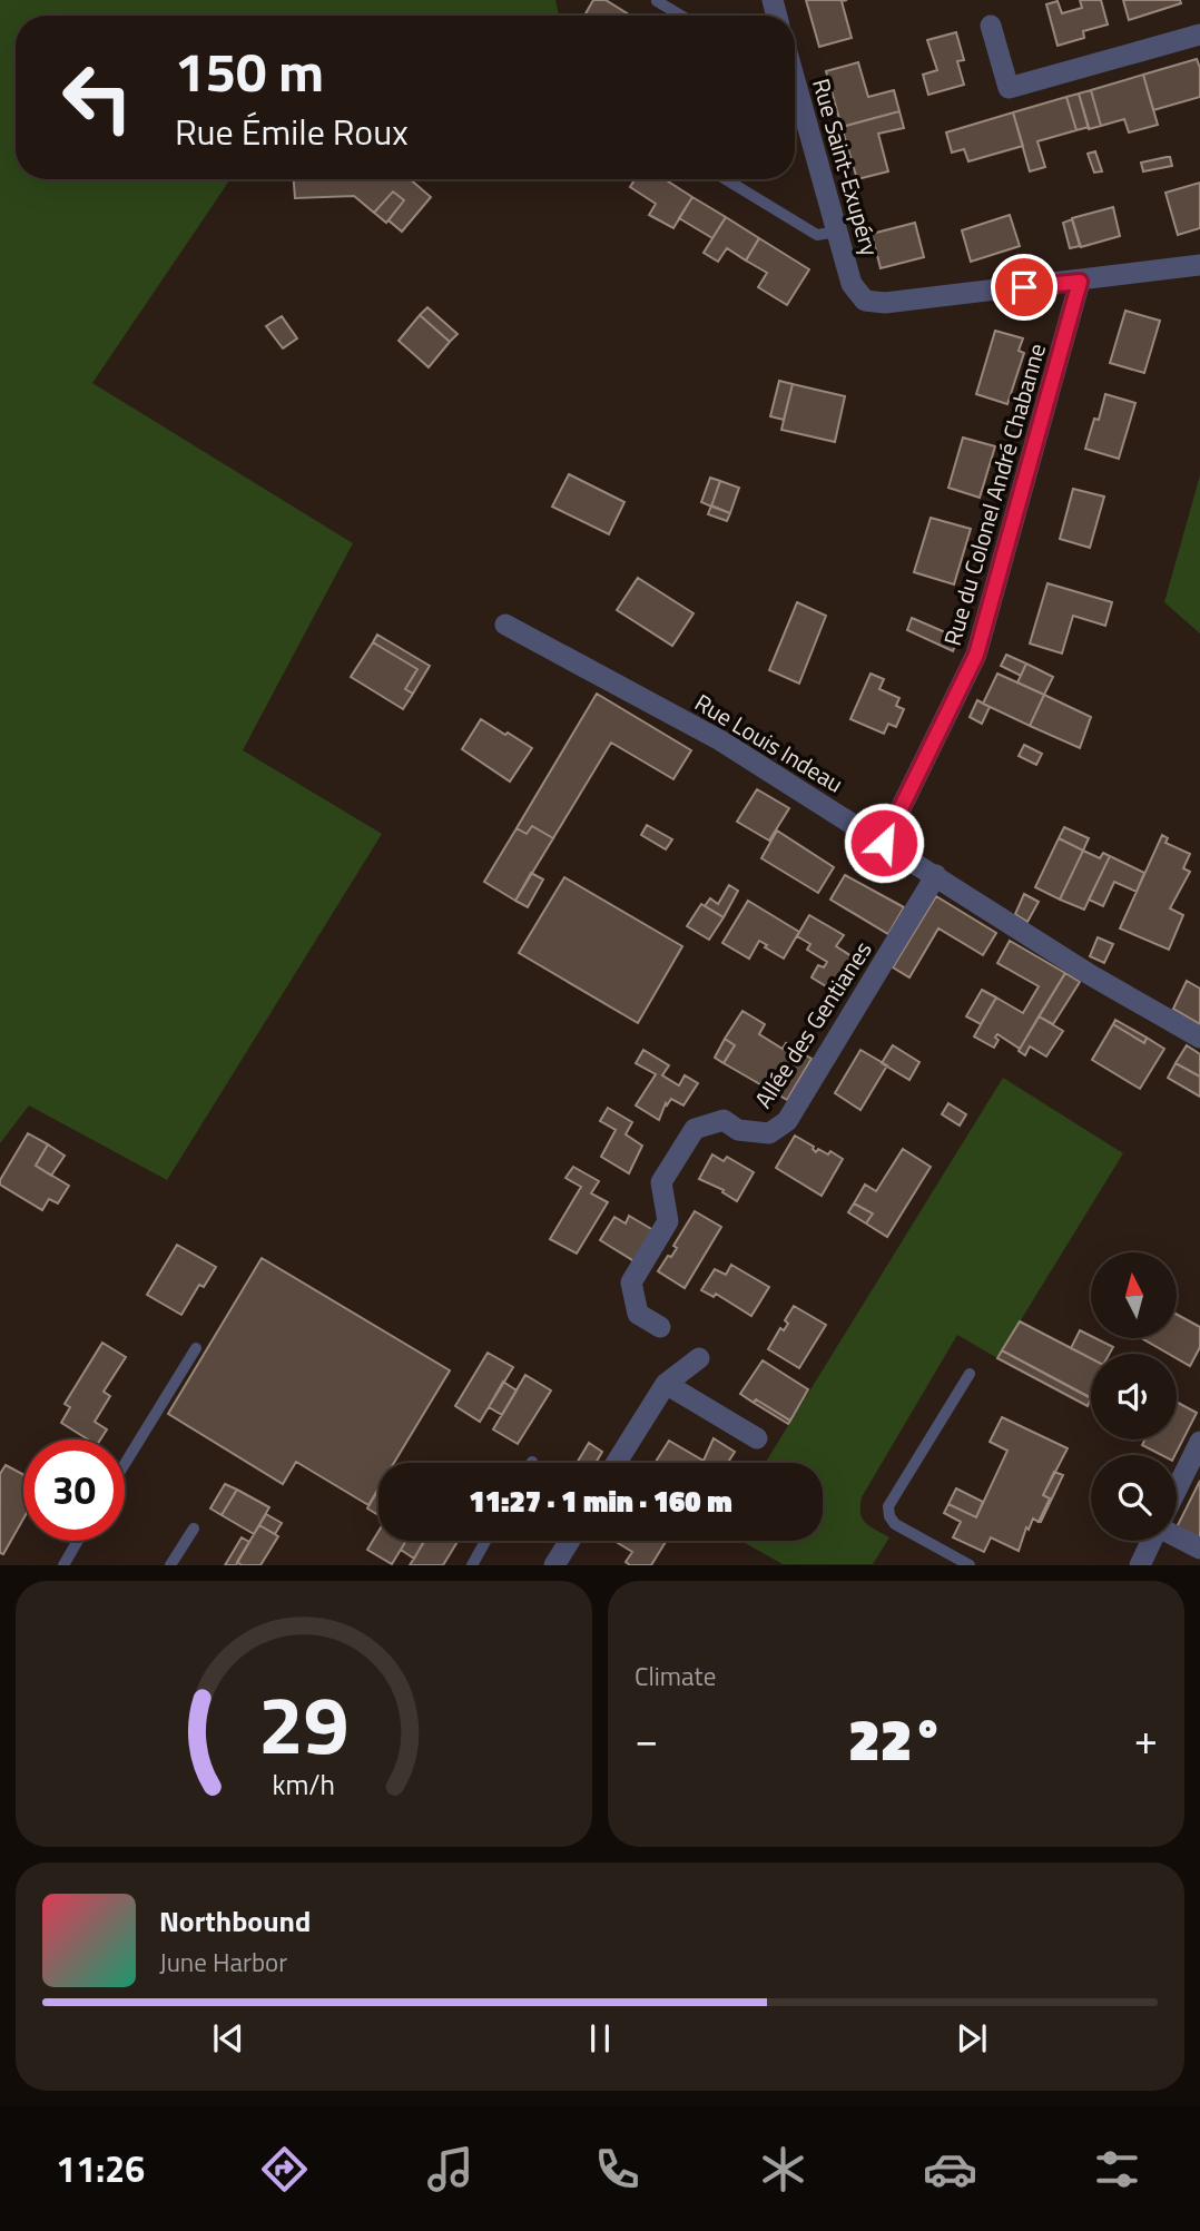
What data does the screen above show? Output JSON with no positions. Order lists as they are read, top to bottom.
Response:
{
  "streets": {
    "street": [
      "Rue Saint-Exupéry",
      "Rue du Colonel André Chabanne",
      "Rue Louis Indeau",
      "Allée des Gentianes"
    ]
  },
  "crossings": [
    ["Rue Saint-Exupéry", "Rue du Colonel André Chabanne"],
    ["Rue du Colonel André Chabanne", "Rue Louis Indeau"],
    ["Rue Louis Indeau", "Allée des Gentianes"]
  ],
  "north": "top",
  "page": {
    "turn": ["150 m", "Rue Émile Roux"],
    "limit": "30",
    "trip": "11:27 · 1 min · 160 m",
    "tile": "Climate",
    "heat": ["−", "22°", "+"],
    "song": ["Northbound", "June Harbor"],
    "tabs": "11:26",
    "gauge": ["29", "km/h"]
  }
}
